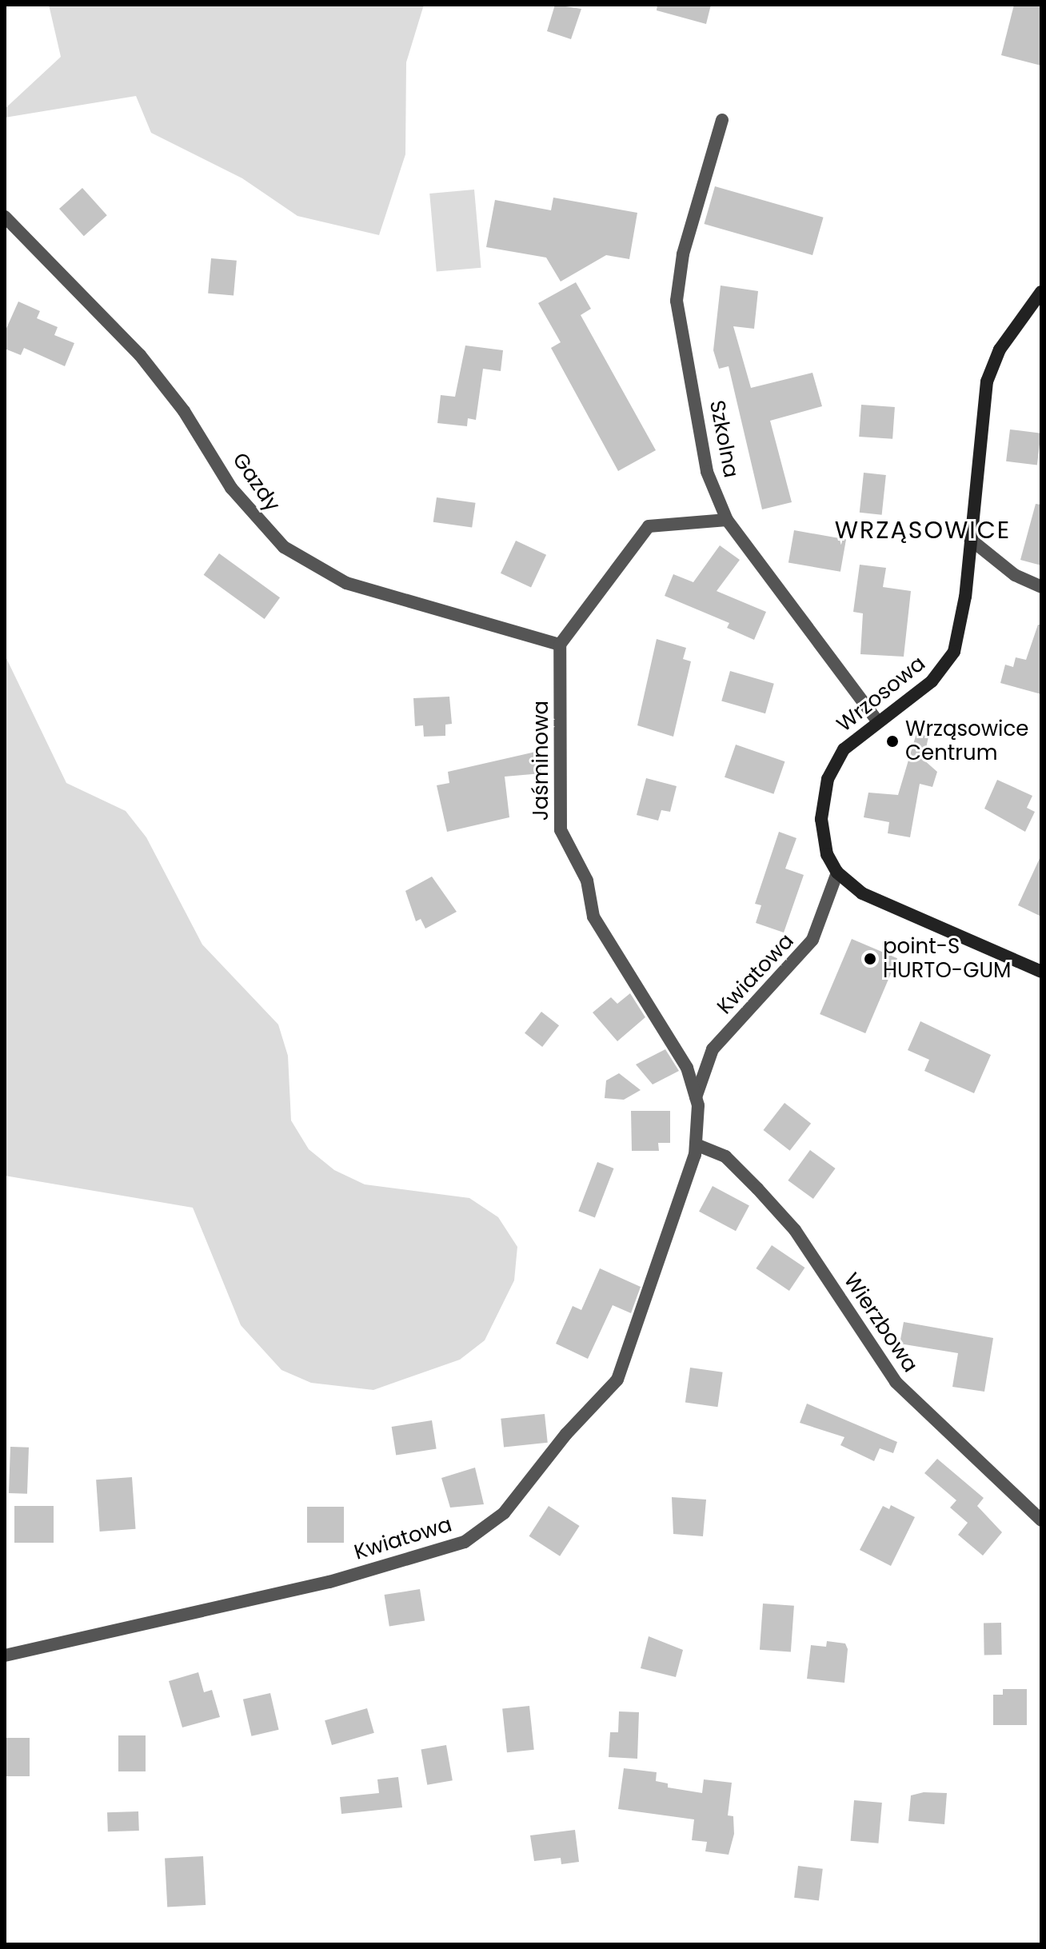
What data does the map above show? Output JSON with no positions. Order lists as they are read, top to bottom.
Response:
{
  "streets": {
    "street": [
      "Szkolna",
      "Gazdy",
      "Wrzosowa",
      "Jaśminowa",
      "Kwiatowa",
      "Wierzbowa"
    ]
  },
  "crossings": [
    ["Szkolna", "Wrzosowa"],
    ["Gazdy", "Jaśminowa"],
    ["Wrzosowa", "Kwiatowa"],
    ["Jaśminowa", "Kwiatowa"],
    ["Jaśminowa", "Wierzbowa"],
    ["Kwiatowa", "Wierzbowa"]
  ],
  "districts": ["WRZĄSOWICE"],
  "places": ["Wrząsowice Centrum", "point-S HURTO-GUM"]
}
